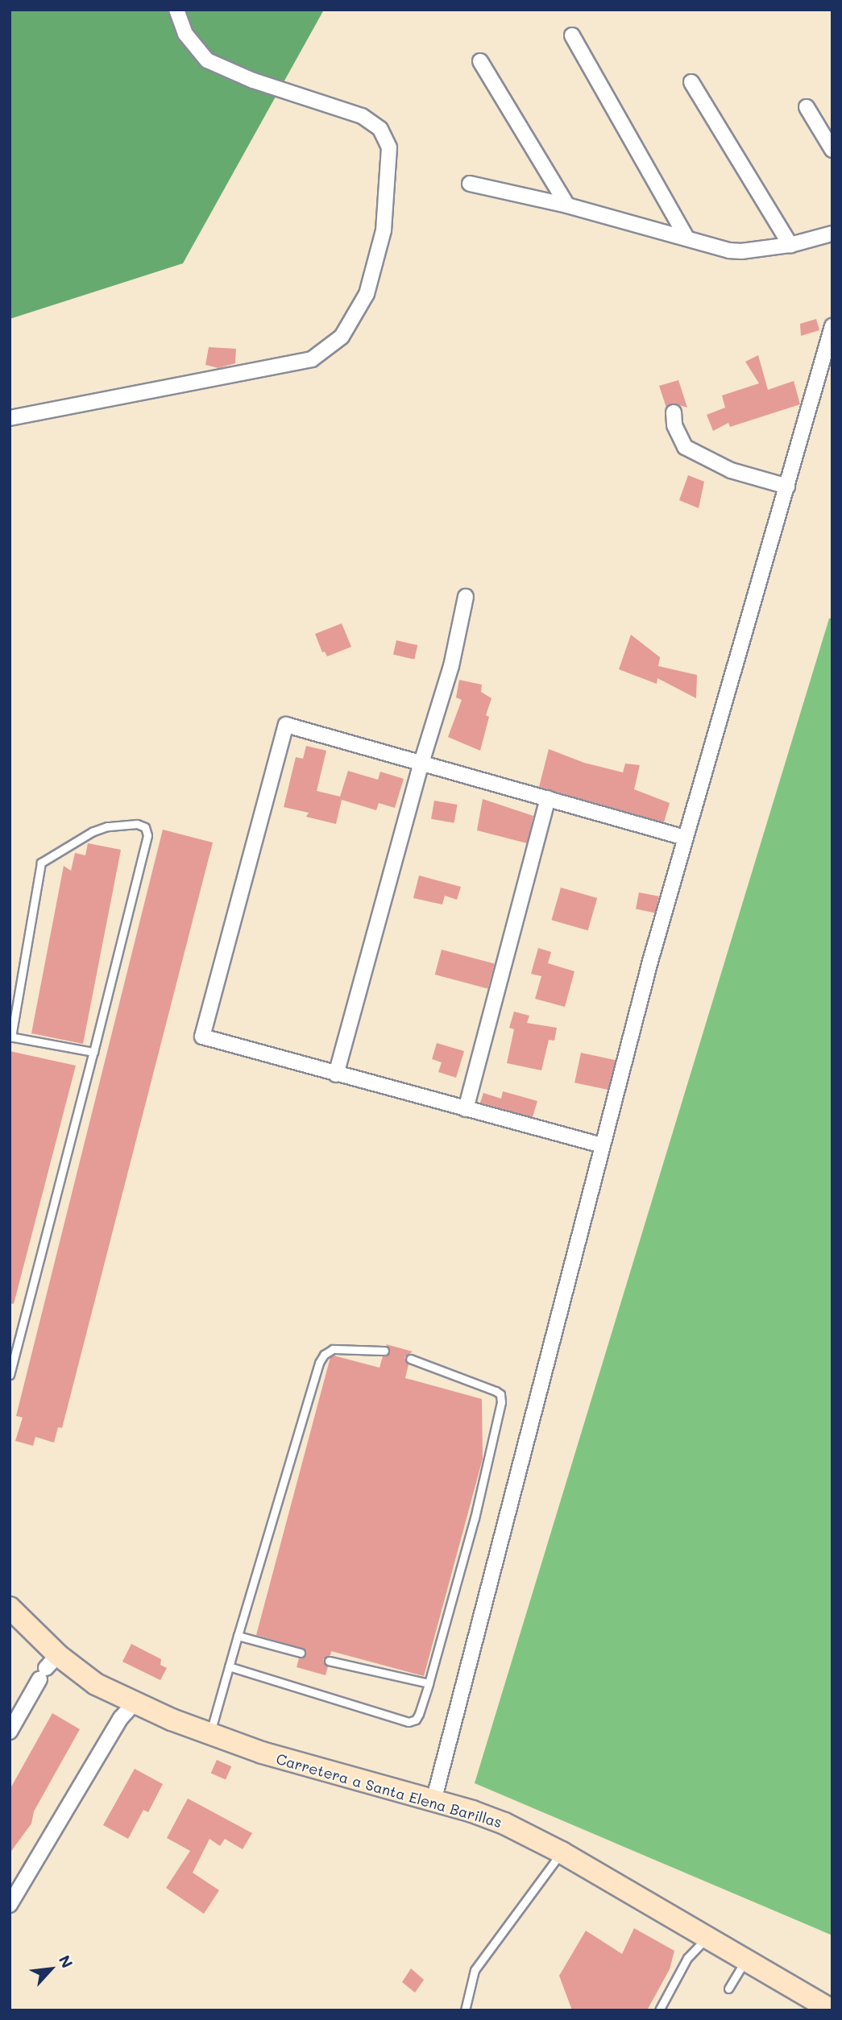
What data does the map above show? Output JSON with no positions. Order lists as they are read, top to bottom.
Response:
{
  "streets": {
    "main road": ["Carretera a Santa Elena Barillas"]
  },
  "north": "top right"
}
